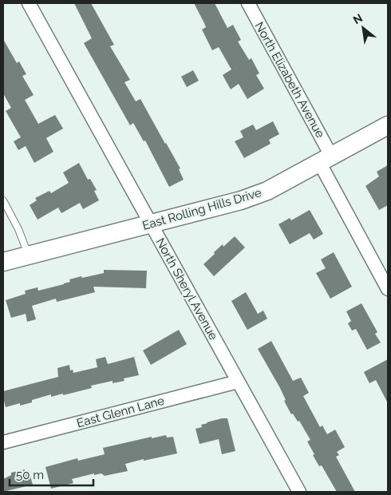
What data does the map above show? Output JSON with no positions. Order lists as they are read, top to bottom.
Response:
{
  "streets": {
    "street": [
      "North Elizabeth Avenue",
      "East Rolling Hills Drive",
      "North Sheryl Avenue",
      "East Glenn Lane"
    ]
  },
  "crossings": [
    ["North Elizabeth Avenue", "East Rolling Hills Drive"],
    ["East Rolling Hills Drive", "North Sheryl Avenue"],
    ["North Sheryl Avenue", "East Glenn Lane"]
  ],
  "scale_bar": "50 m",
  "north": "top left"
}
